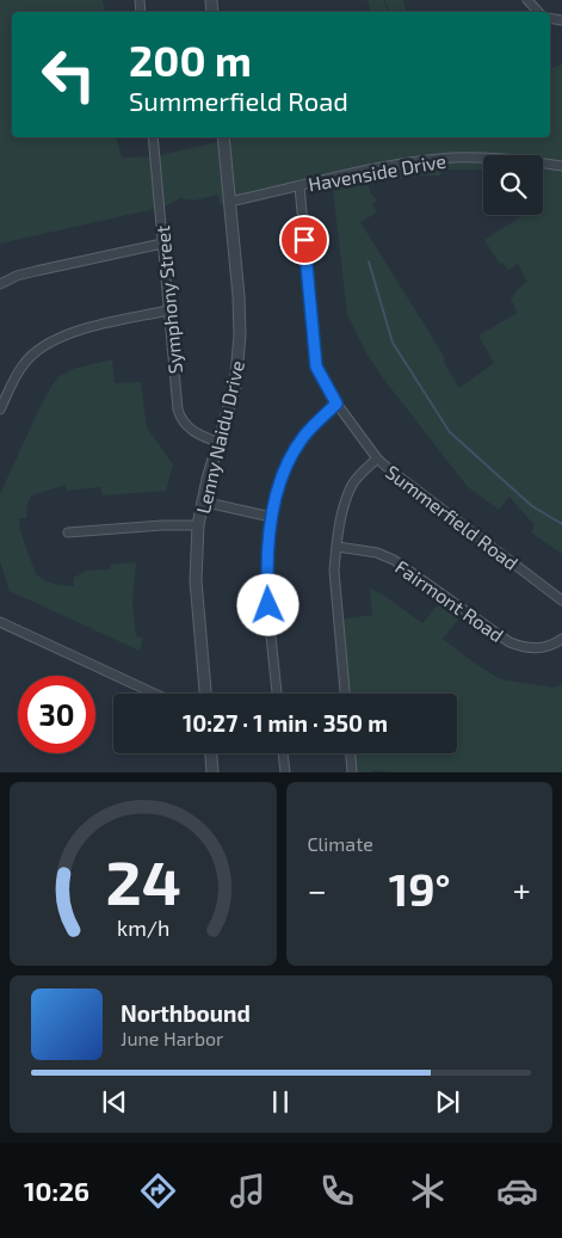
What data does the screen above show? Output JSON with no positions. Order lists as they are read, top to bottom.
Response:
{
  "streets": {
    "street": [
      "Havenside Drive",
      "Symphony Street",
      "Lenny Naidu Drive",
      "Summerfield Road",
      "Fairmont Road"
    ]
  },
  "crossings": [
    ["Havenside Drive", "Lenny Naidu Drive"],
    ["Havenside Drive", "Summerfield Road"],
    ["Symphony Street", "Lenny Naidu Drive"]
  ],
  "page": {
    "turn": ["200 m", "Summerfield Road"],
    "limit": "30",
    "trip": "10:27 · 1 min · 350 m",
    "tile": "Climate",
    "heat": ["−", "19°", "+"],
    "song": ["Northbound", "June Harbor"],
    "tabs": "10:26",
    "gauge": ["24", "km/h"]
  }
}
